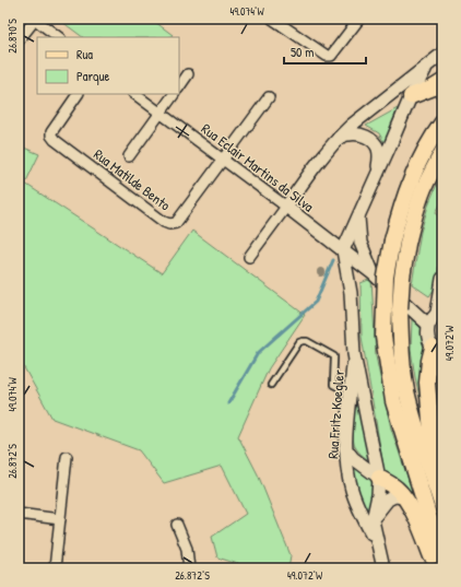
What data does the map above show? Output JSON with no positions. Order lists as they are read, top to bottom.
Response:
{
  "streets": {
    "street": ["Rua Eclair Martins da Silva", "Rua Matilde Bento", "Rua Fritz Koegler"]
  },
  "crossings": [
    ["Rua Eclair Martins da Silva", "Rua Matilde Bento"],
    ["Rua Eclair Martins da Silva", "Rua Fritz Koegler"]
  ],
  "legend": ["Rua", "Parque"],
  "scale_bar": "50 m",
  "coordinates": [
    "49.074°W",
    "26.870°S",
    "49.072°W",
    "26.872°S"
  ]
}
